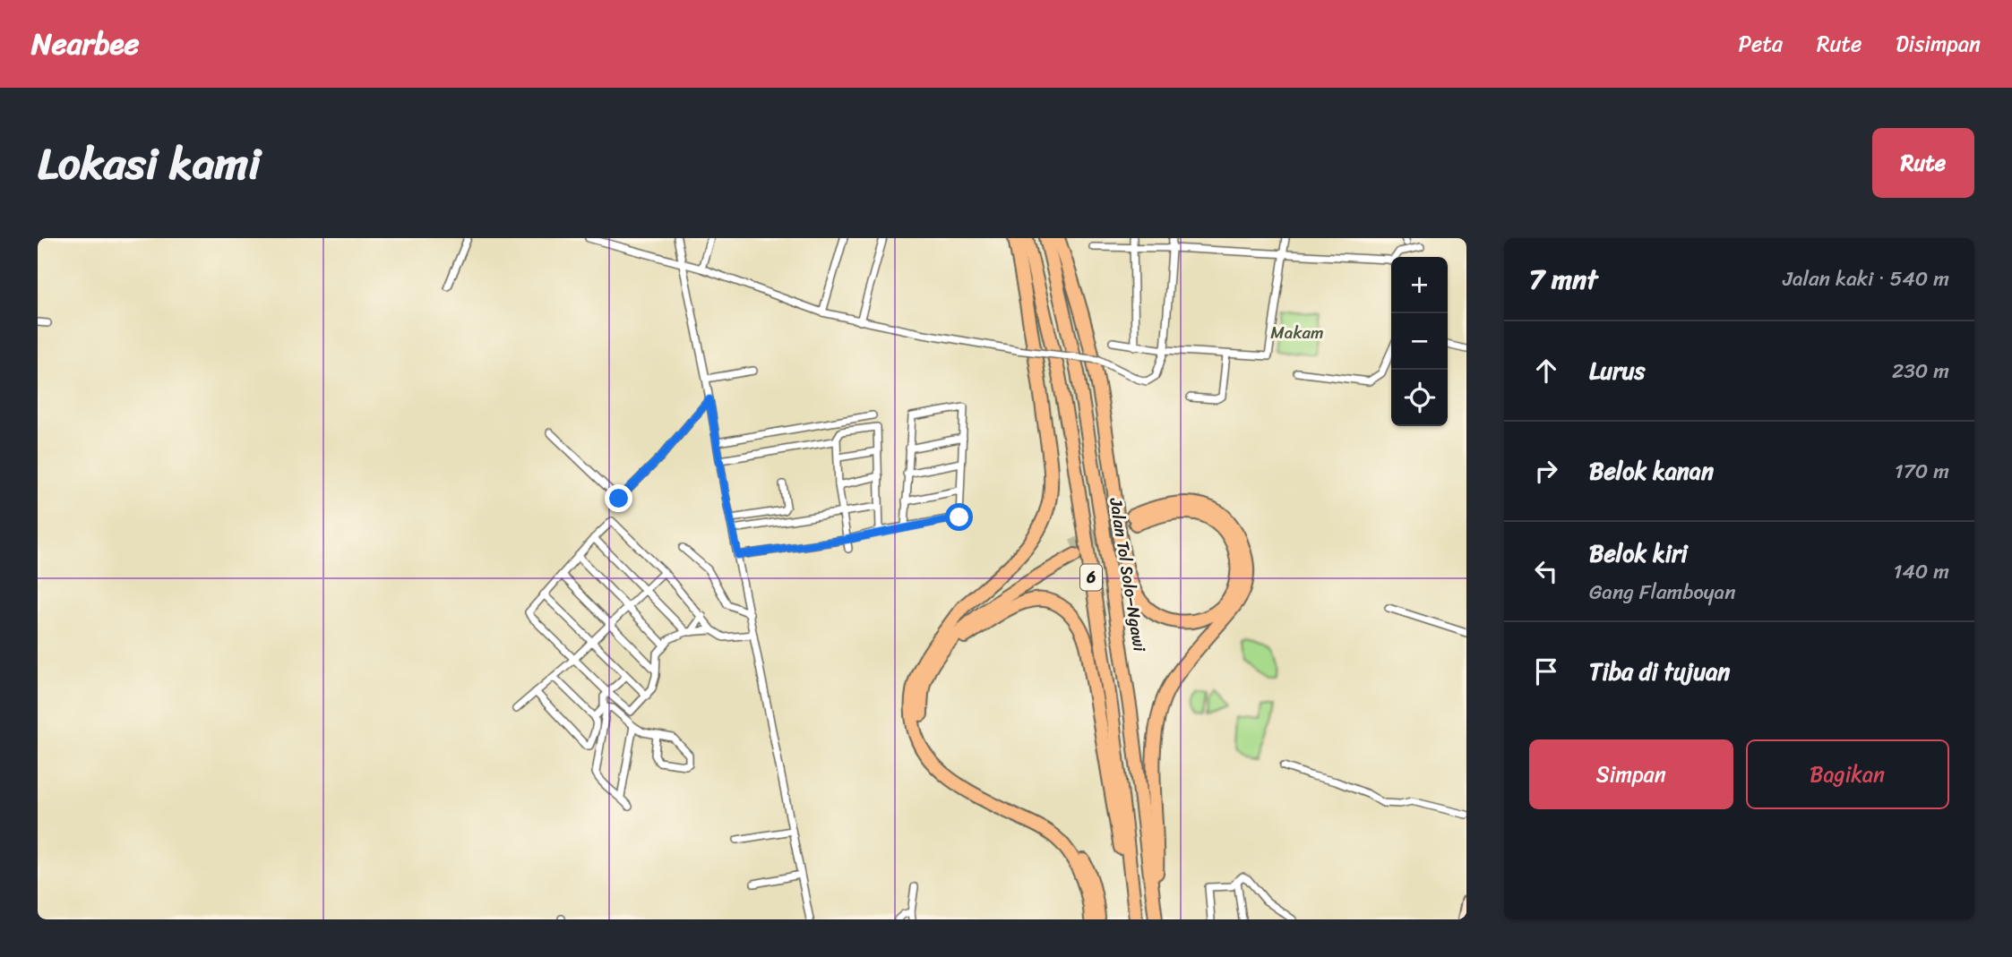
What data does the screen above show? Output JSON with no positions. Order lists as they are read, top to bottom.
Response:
{
  "streets": {
    "highway": ["Jalan Tol Solo–Ngawi", "6"]
  },
  "parks": ["Makam"],
  "page": {
    "header": "Nearbee",
    "nav": ["Peta", "Rute", "Disimpan"],
    "title": "Lokasi kami",
    "buttons": [
      "Rute",
      ["Simpan", "Bagikan"]
    ],
    "heading": ["7 mnt", "Jalan kaki · 540 m"],
    "map_buttons": ["+", "−"],
    "list": [
      ["Lurus", "230 m"],
      ["Belok kanan", "170 m"],
      ["Belok kiri", "Gang Flamboyan", "140 m"],
      "Tiba di tujuan"
    ]
  }
}
